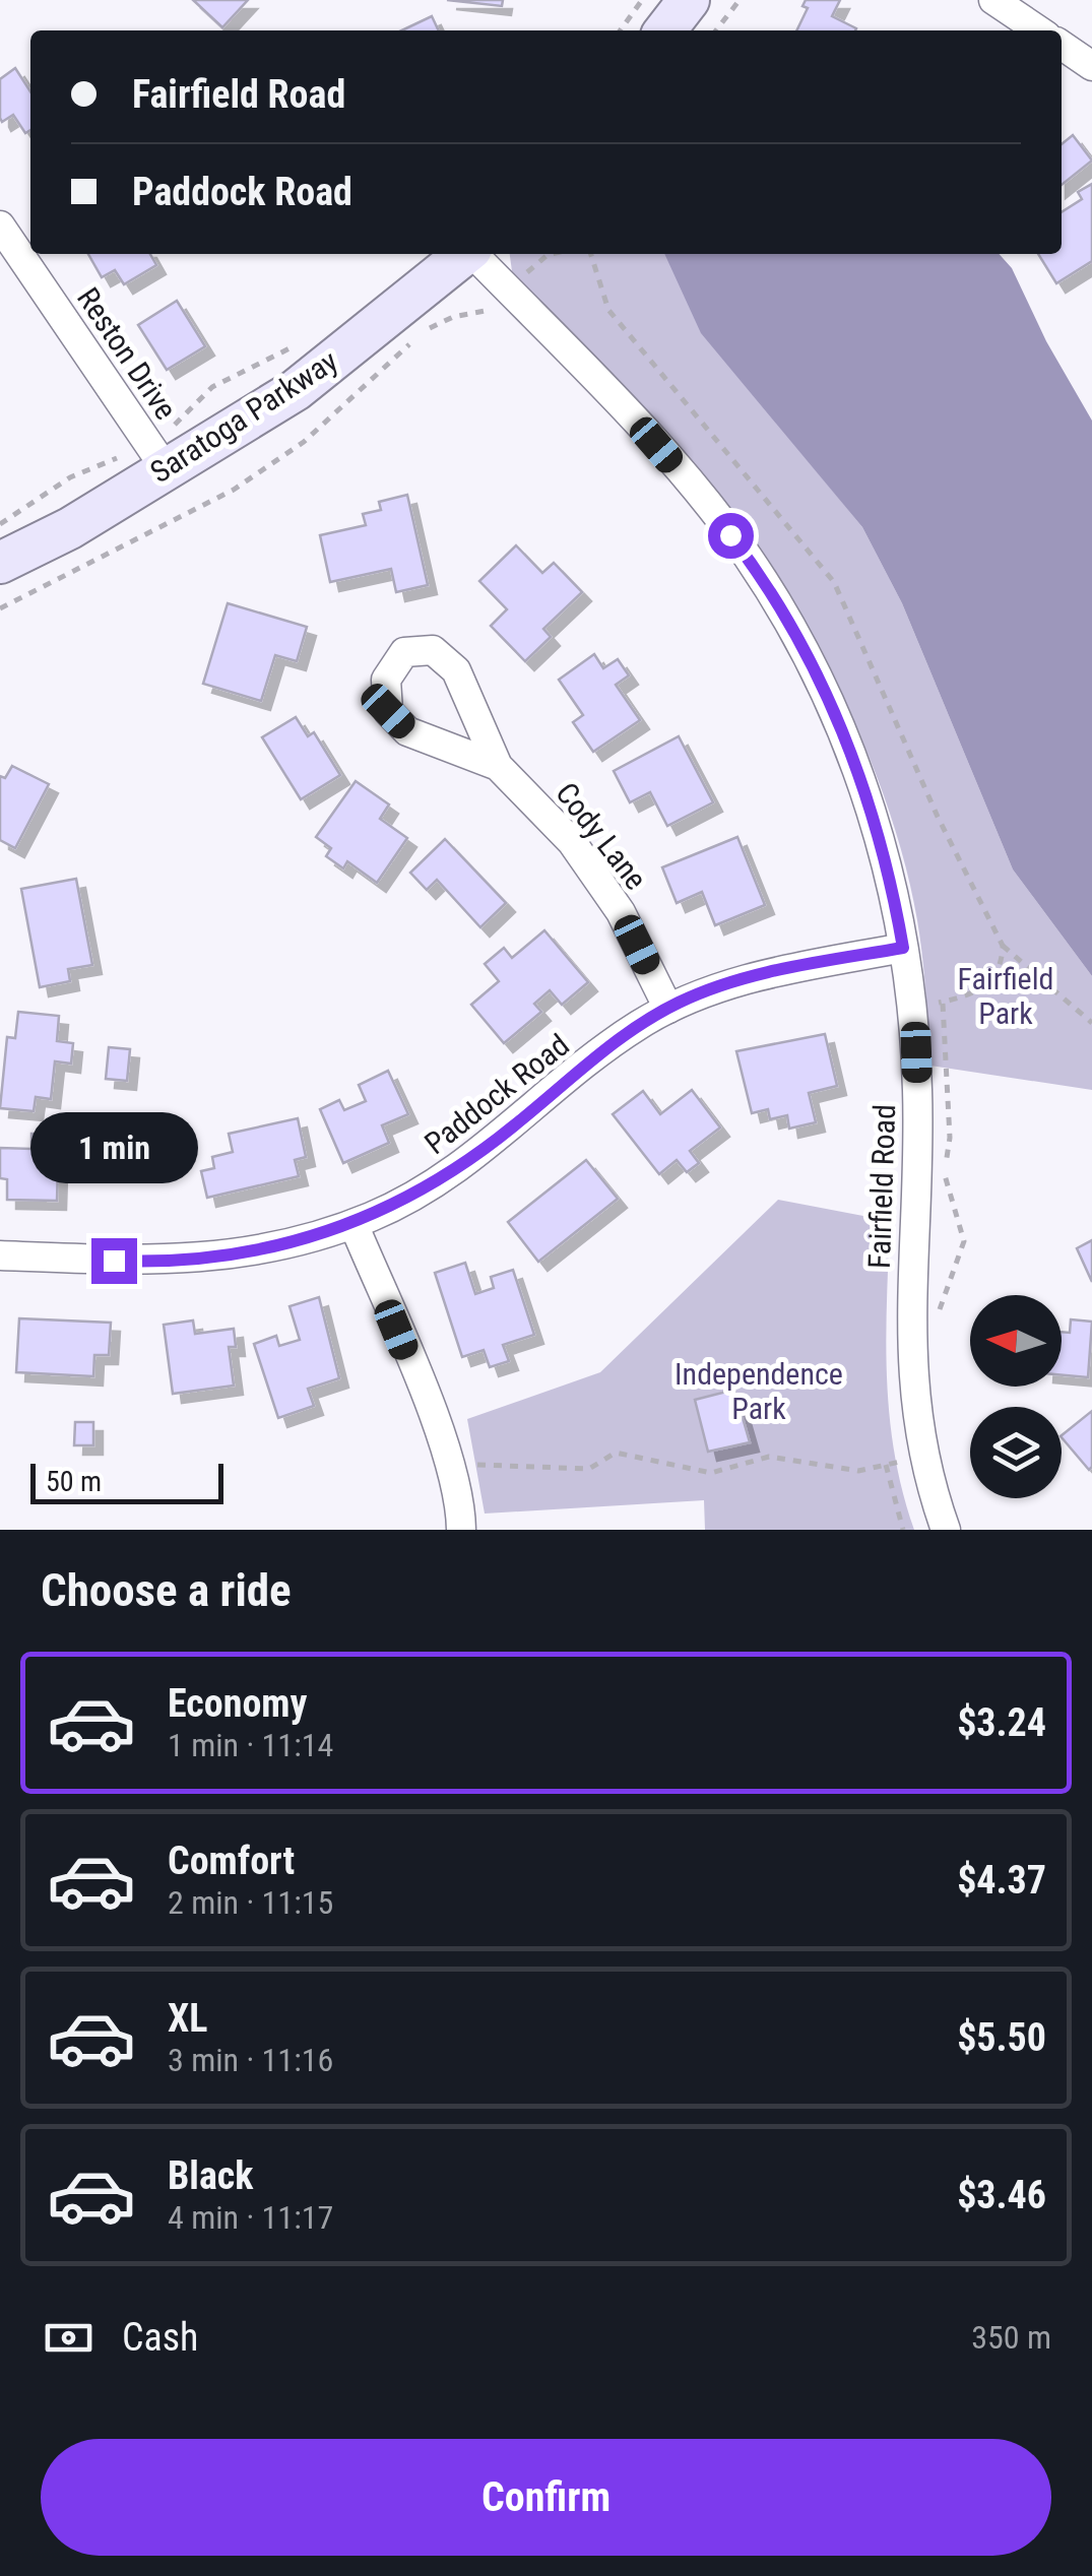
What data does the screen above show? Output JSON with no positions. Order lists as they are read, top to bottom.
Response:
{
  "streets": {
    "street": [
      "Reston Drive",
      "Saratoga Parkway",
      "Cody Lane",
      "Paddock Road",
      "Fairfield Road"
    ]
  },
  "crossings": [
    ["Reston Drive", "Saratoga Parkway"],
    ["Cody Lane", "Paddock Road"],
    ["Paddock Road", "Fairfield Road"]
  ],
  "parks": ["Fairfield Park", "Independence Park"],
  "scale_bar": "50 m",
  "north": "left",
  "page": {
    "banner": ["Fairfield Road", "Paddock Road"],
    "bubble": "1 min",
    "scale": "50 m",
    "heading": "Choose a ride",
    "list": [
      {
        "name": "Economy",
        "note": "1 min · 11:14",
        "value": "$3.24"
      },
      {
        "name": "Comfort",
        "note": "2 min · 11:15",
        "value": "$4.37"
      },
      {
        "name": "XL",
        "note": "3 min · 11:16",
        "value": "$5.50"
      },
      {
        "name": "Black",
        "note": "4 min · 11:17",
        "value": "$3.46"
      }
    ],
    "pay": ["Cash", "350 m"],
    "buttons": "Confirm"
  }
}
